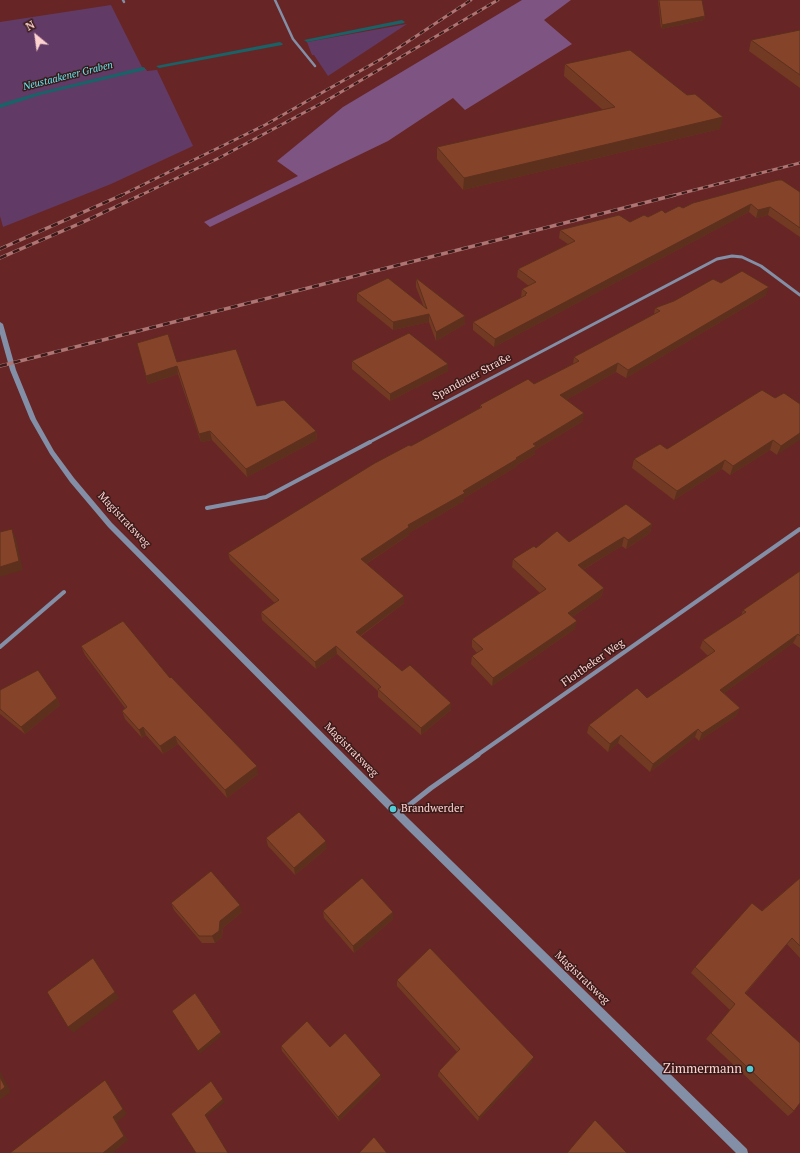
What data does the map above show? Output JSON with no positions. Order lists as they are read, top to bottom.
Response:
{
  "streets": {
    "street": ["Spandauer Straße", "Magistratsweg", "Flottbeker Weg"]
  },
  "crossings": [
    ["Magistratsweg", "Flottbeker Weg"]
  ],
  "water": ["Neustaakener Graben"],
  "places": ["Brandwerder", "Zimmermann"],
  "north": "top left"
}
